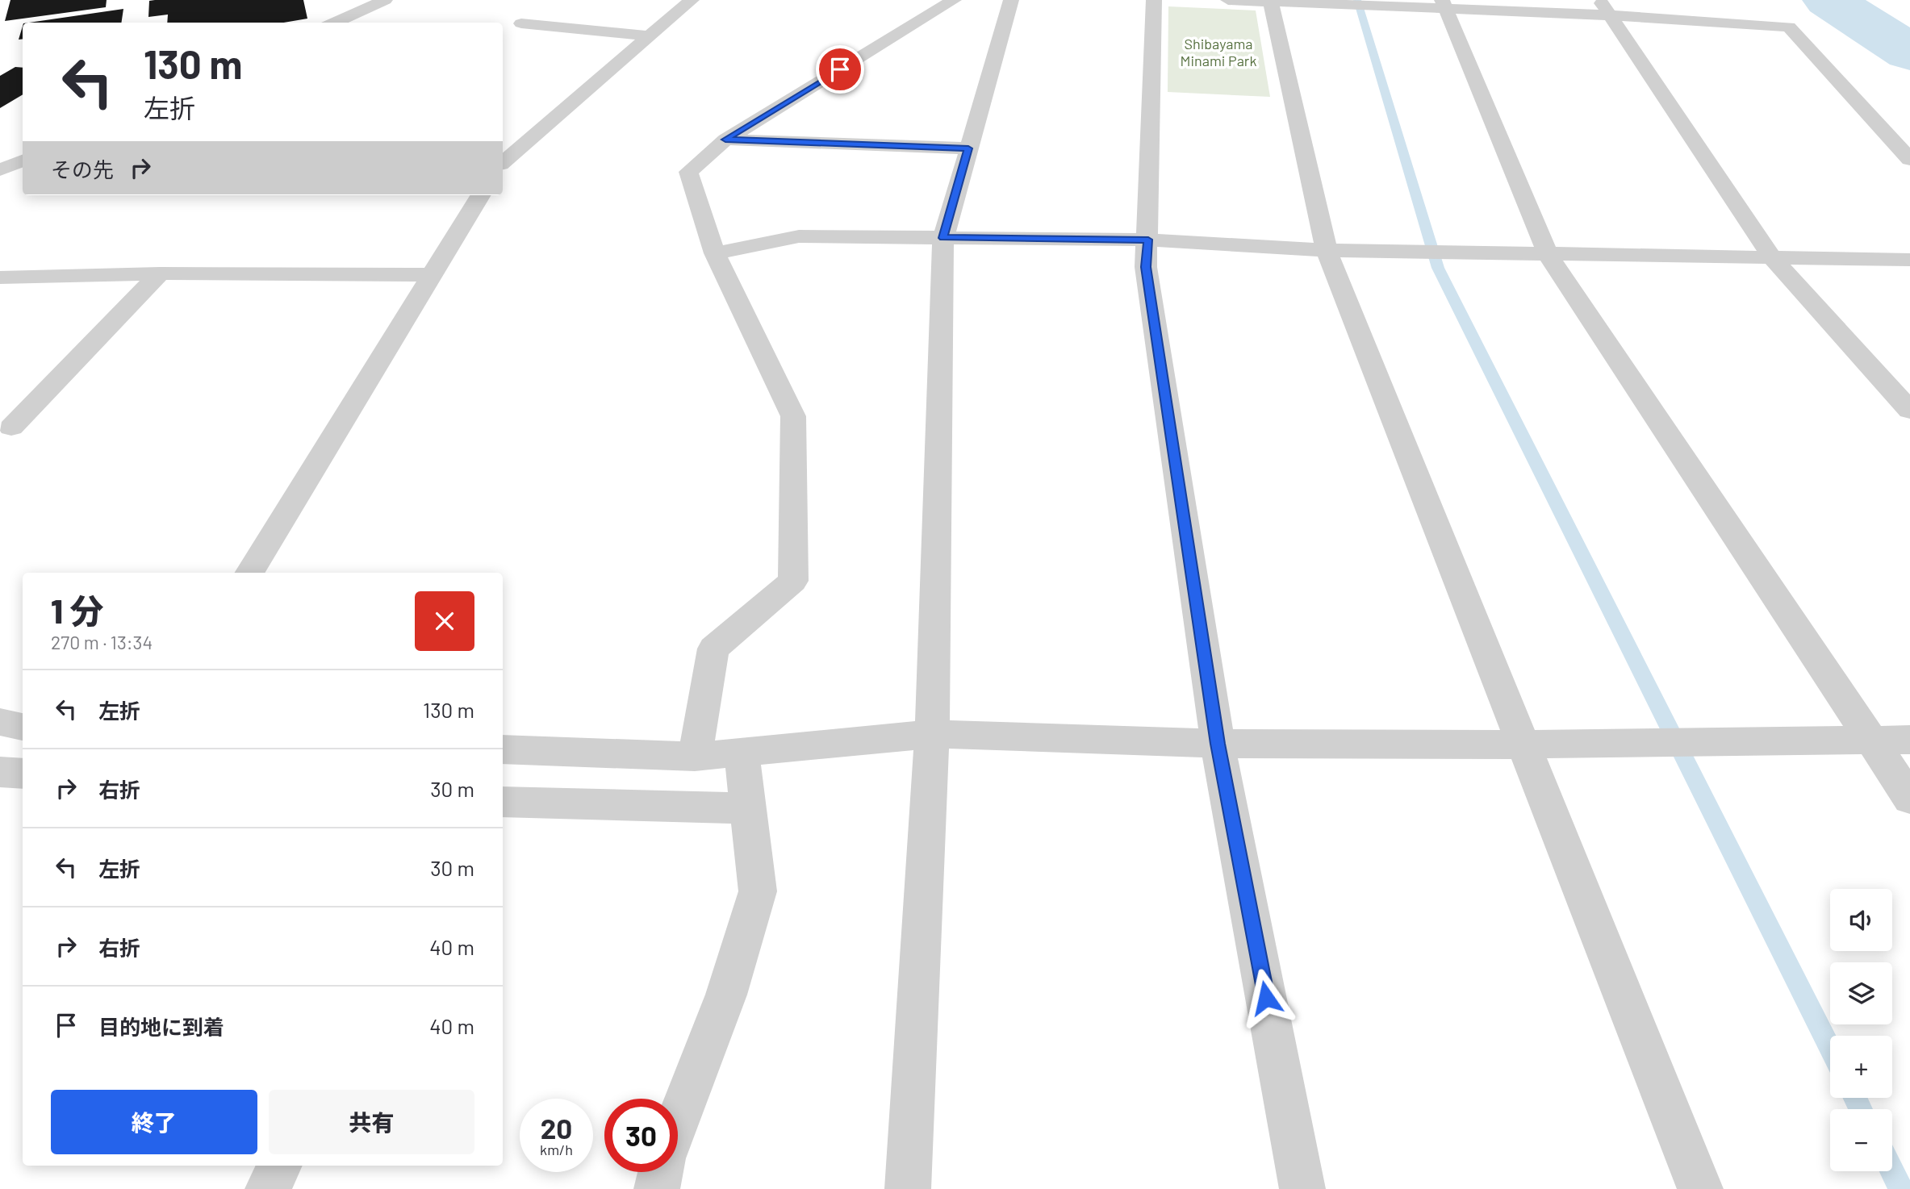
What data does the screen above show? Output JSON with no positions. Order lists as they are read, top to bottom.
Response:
{
  "parks": ["Shibayama Minami Park"],
  "page": {
    "turn": ["130 m", "左折"],
    "then": "その先",
    "heading": ["1 分", "270 m · 13:34"],
    "list": [
      {
        "name": "左折",
        "value": "130 m"
      },
      {
        "name": "右折",
        "value": "30 m"
      },
      {
        "name": "左折",
        "value": "30 m"
      },
      {
        "name": "右折",
        "value": "40 m"
      },
      {
        "name": "目的地に到着",
        "value": "40 m"
      }
    ],
    "map_buttons": ["+", "−"],
    "buttons": ["終了", "共有"],
    "speed": "20 km/h",
    "limit": "30"
  }
}
